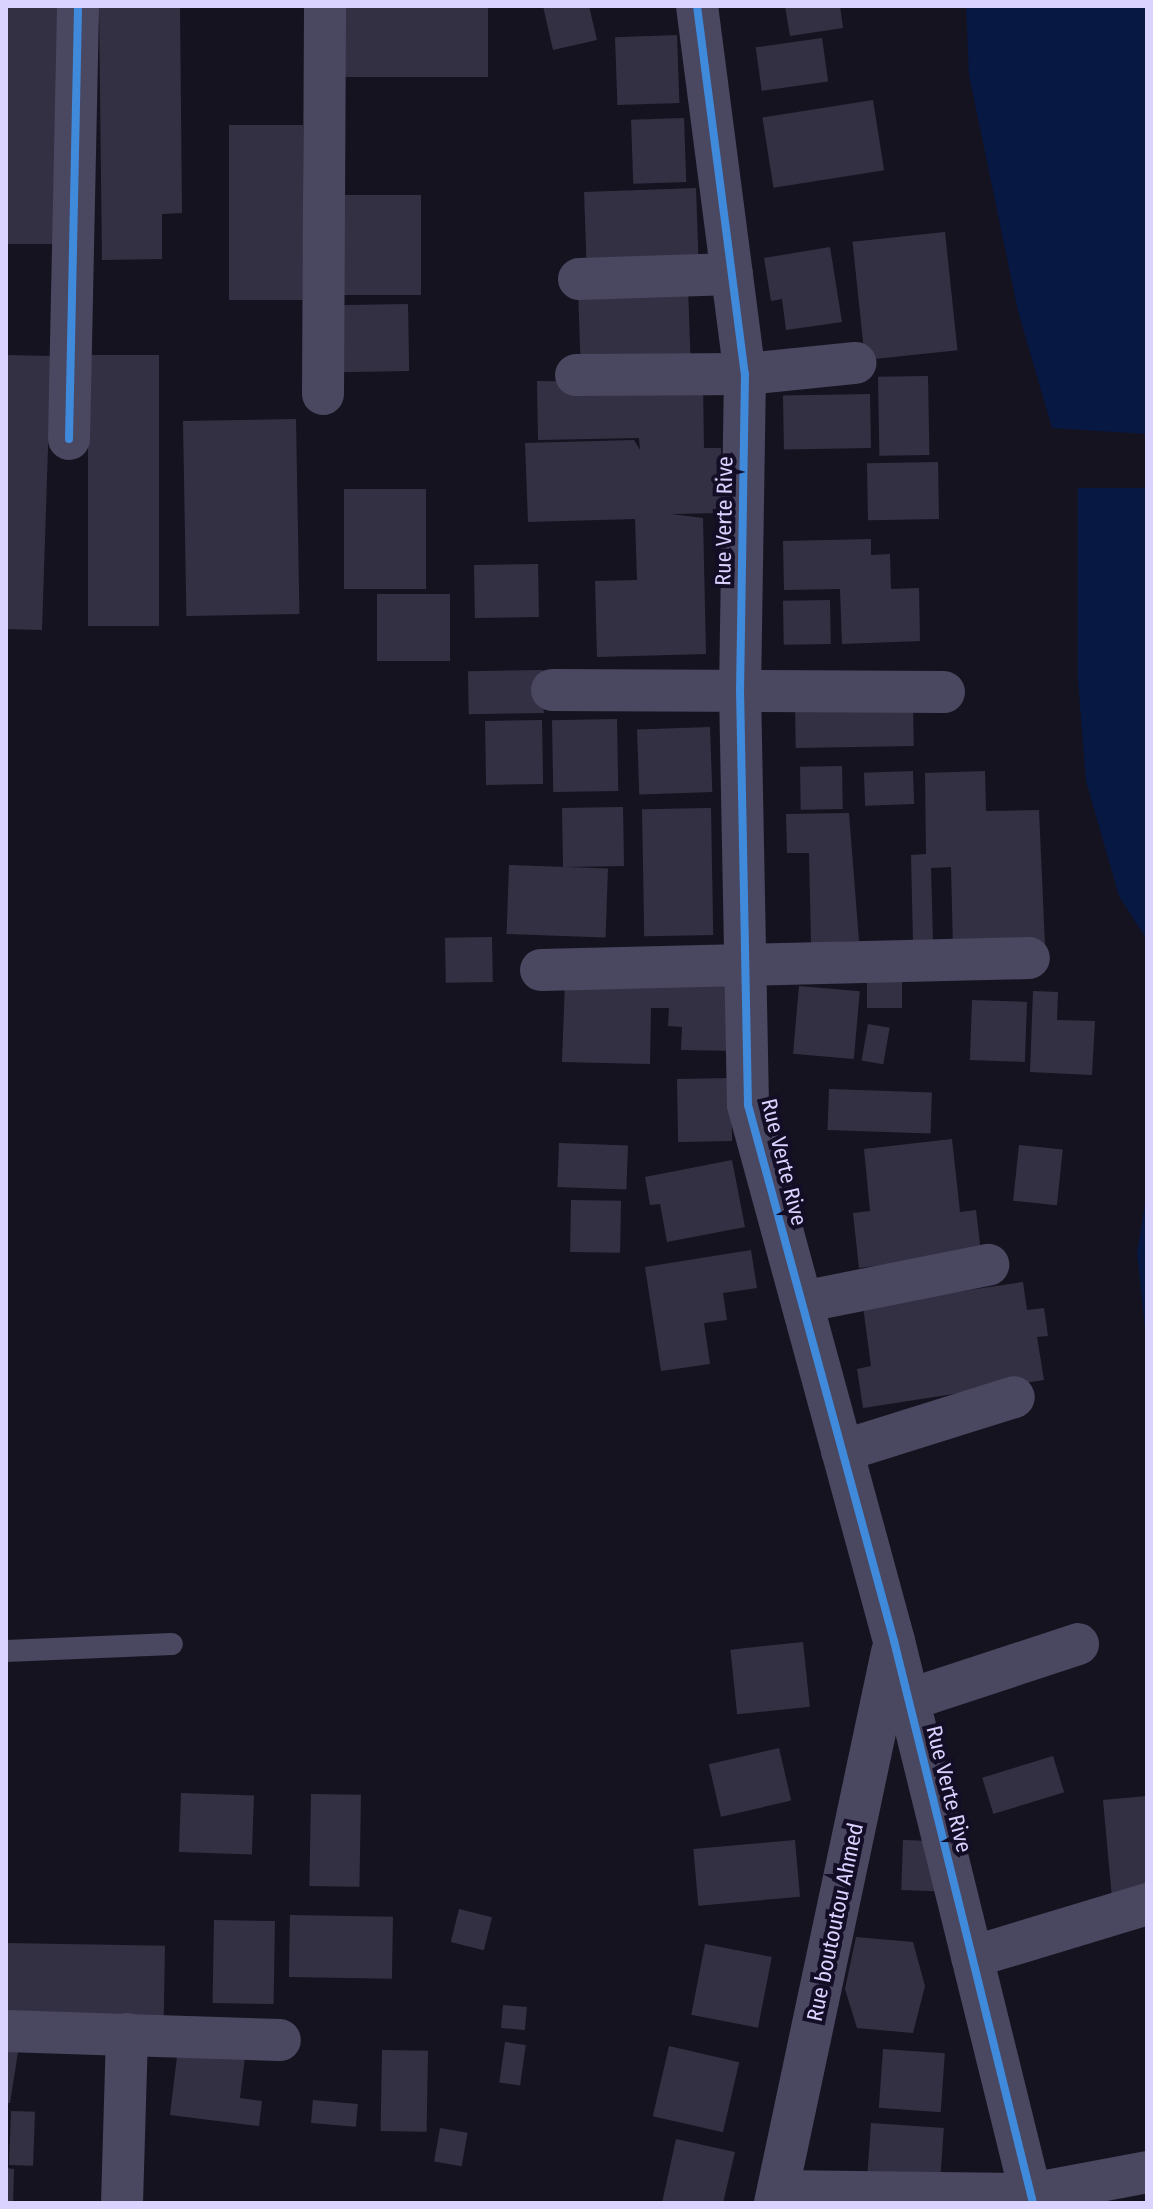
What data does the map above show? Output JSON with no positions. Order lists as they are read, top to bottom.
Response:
{
  "streets": {
    "street": ["Rue Verte Rive", "Rue boutoutou Ahmed"]
  },
  "crossings": [
    ["Rue Verte Rive", "Rue boutoutou Ahmed"]
  ]
}
